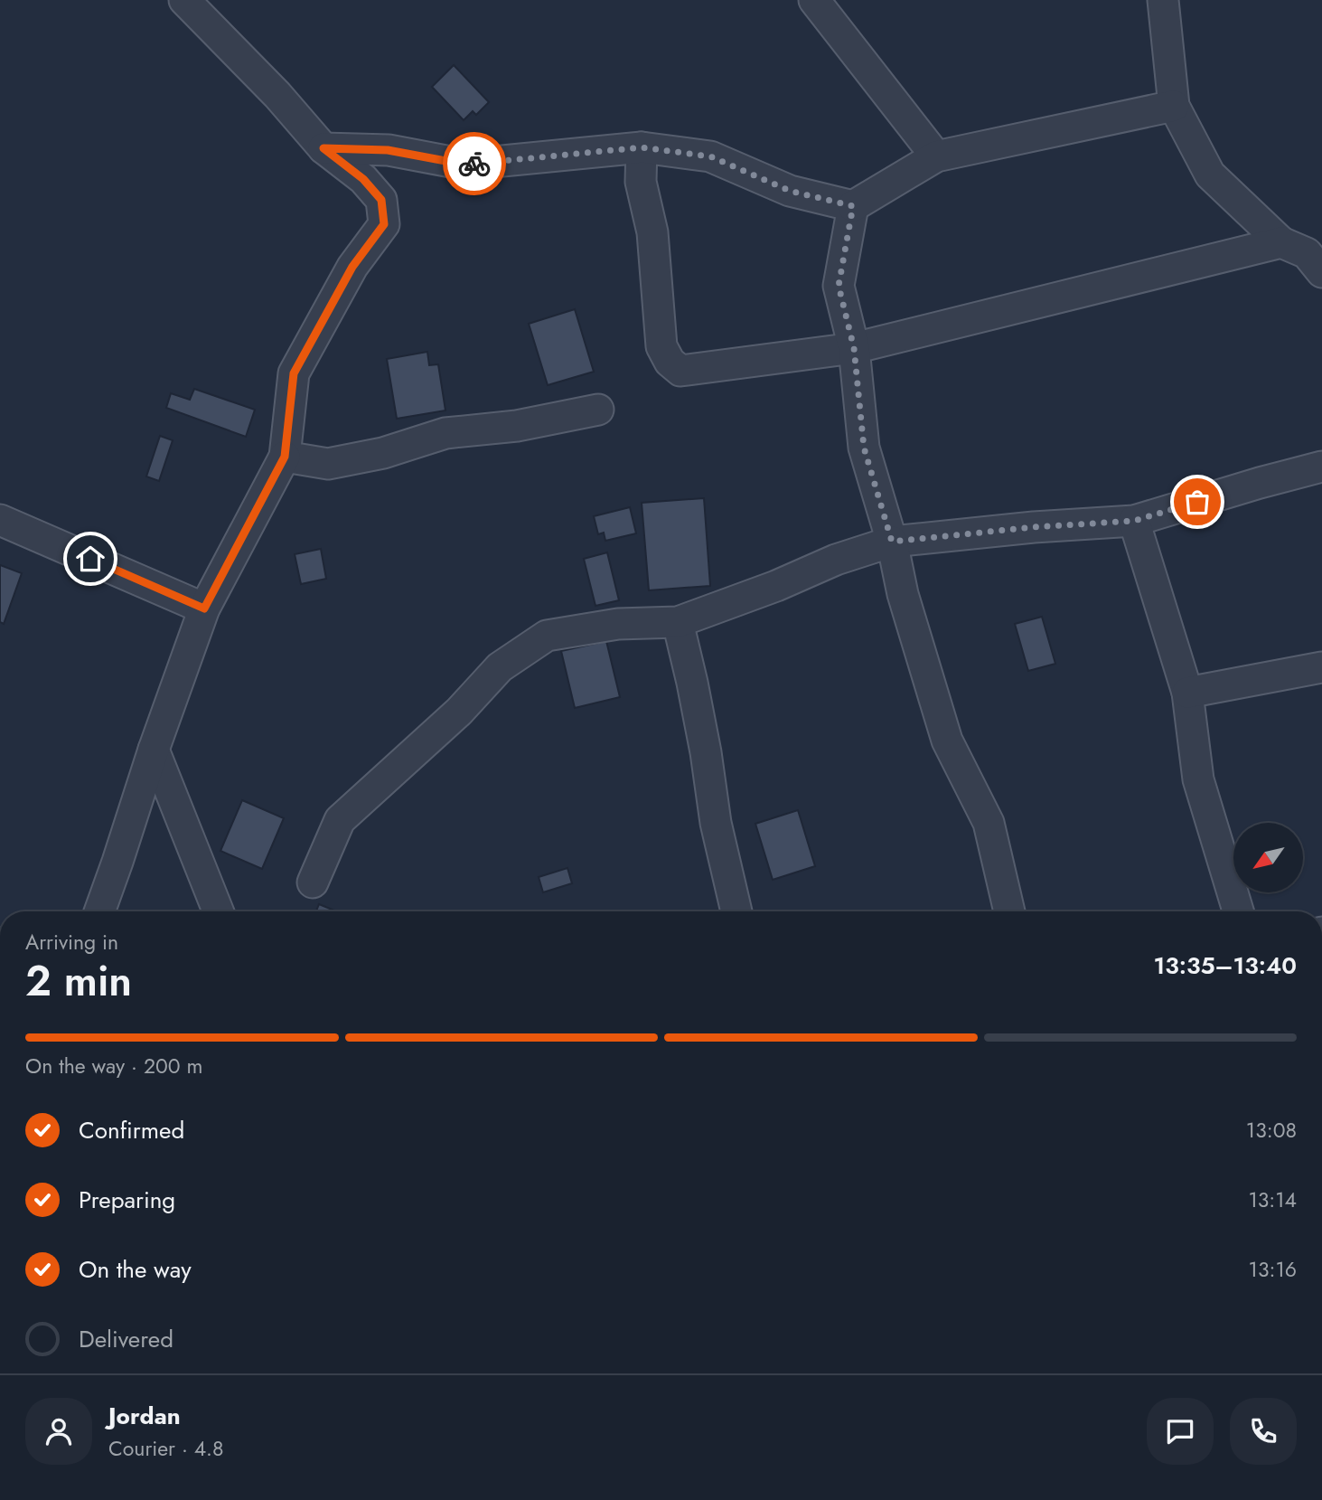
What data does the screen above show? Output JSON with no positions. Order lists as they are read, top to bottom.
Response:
{
  "north": "bottom left",
  "page": {
    "heading": ["2 min", "Arriving in", "13:35–13:40"],
    "panel": ["Jordan", "Courier · 4.8"],
    "bar": "On the way · 200 m",
    "list": [
      ["Confirmed", "13:08"],
      ["Preparing", "13:14"],
      ["On the way", "13:16"],
      "Delivered"
    ]
  }
}
